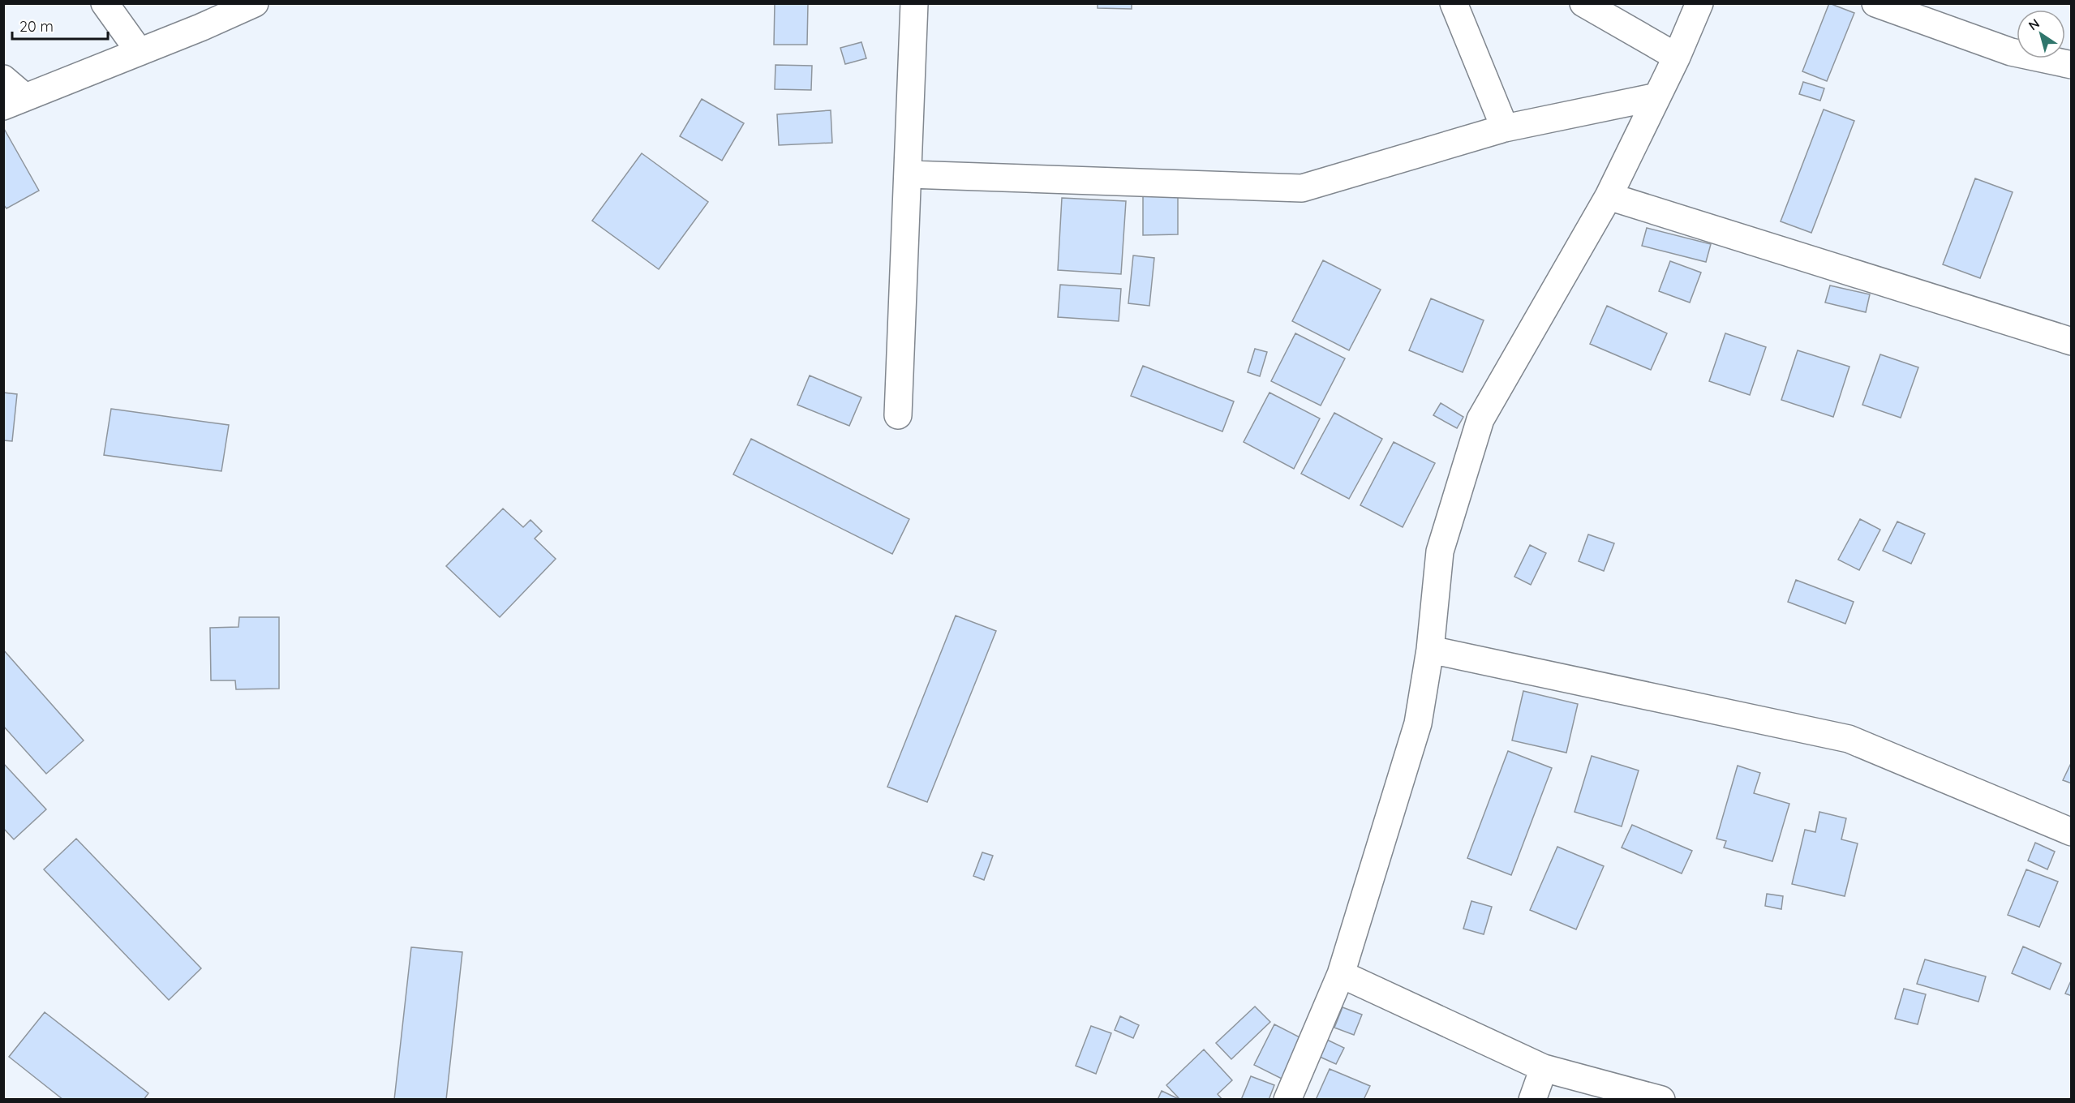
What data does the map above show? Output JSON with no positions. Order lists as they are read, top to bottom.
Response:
{
  "scale_bar": "20 m",
  "north": "top left"
}
